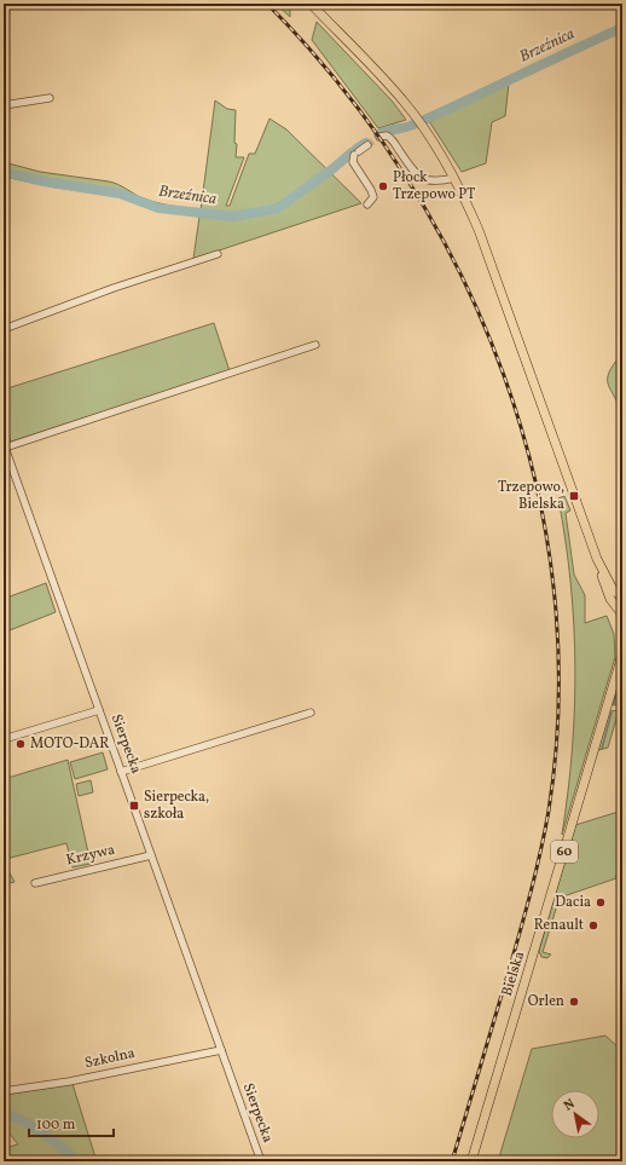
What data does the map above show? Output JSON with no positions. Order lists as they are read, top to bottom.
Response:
{
  "streets": {
    "main road": ["60", "Bielska"],
    "street": ["Sierpecka", "Krzywa", "Szkolna"]
  },
  "crossings": [
    ["Sierpecka", "Krzywa"],
    ["Sierpecka", "Szkolna"]
  ],
  "water": ["Brzeźnica"],
  "places": {
    "other": [
      "Płock Trzepowo PT",
      "MOTO-DAR",
      "Dacia",
      "Renault",
      "Orlen"
    ],
    "transit": ["Trzepowo, Bielska", "Sierpecka, szkoła"]
  },
  "scale_bar": "100 m",
  "north": "top left"
}
